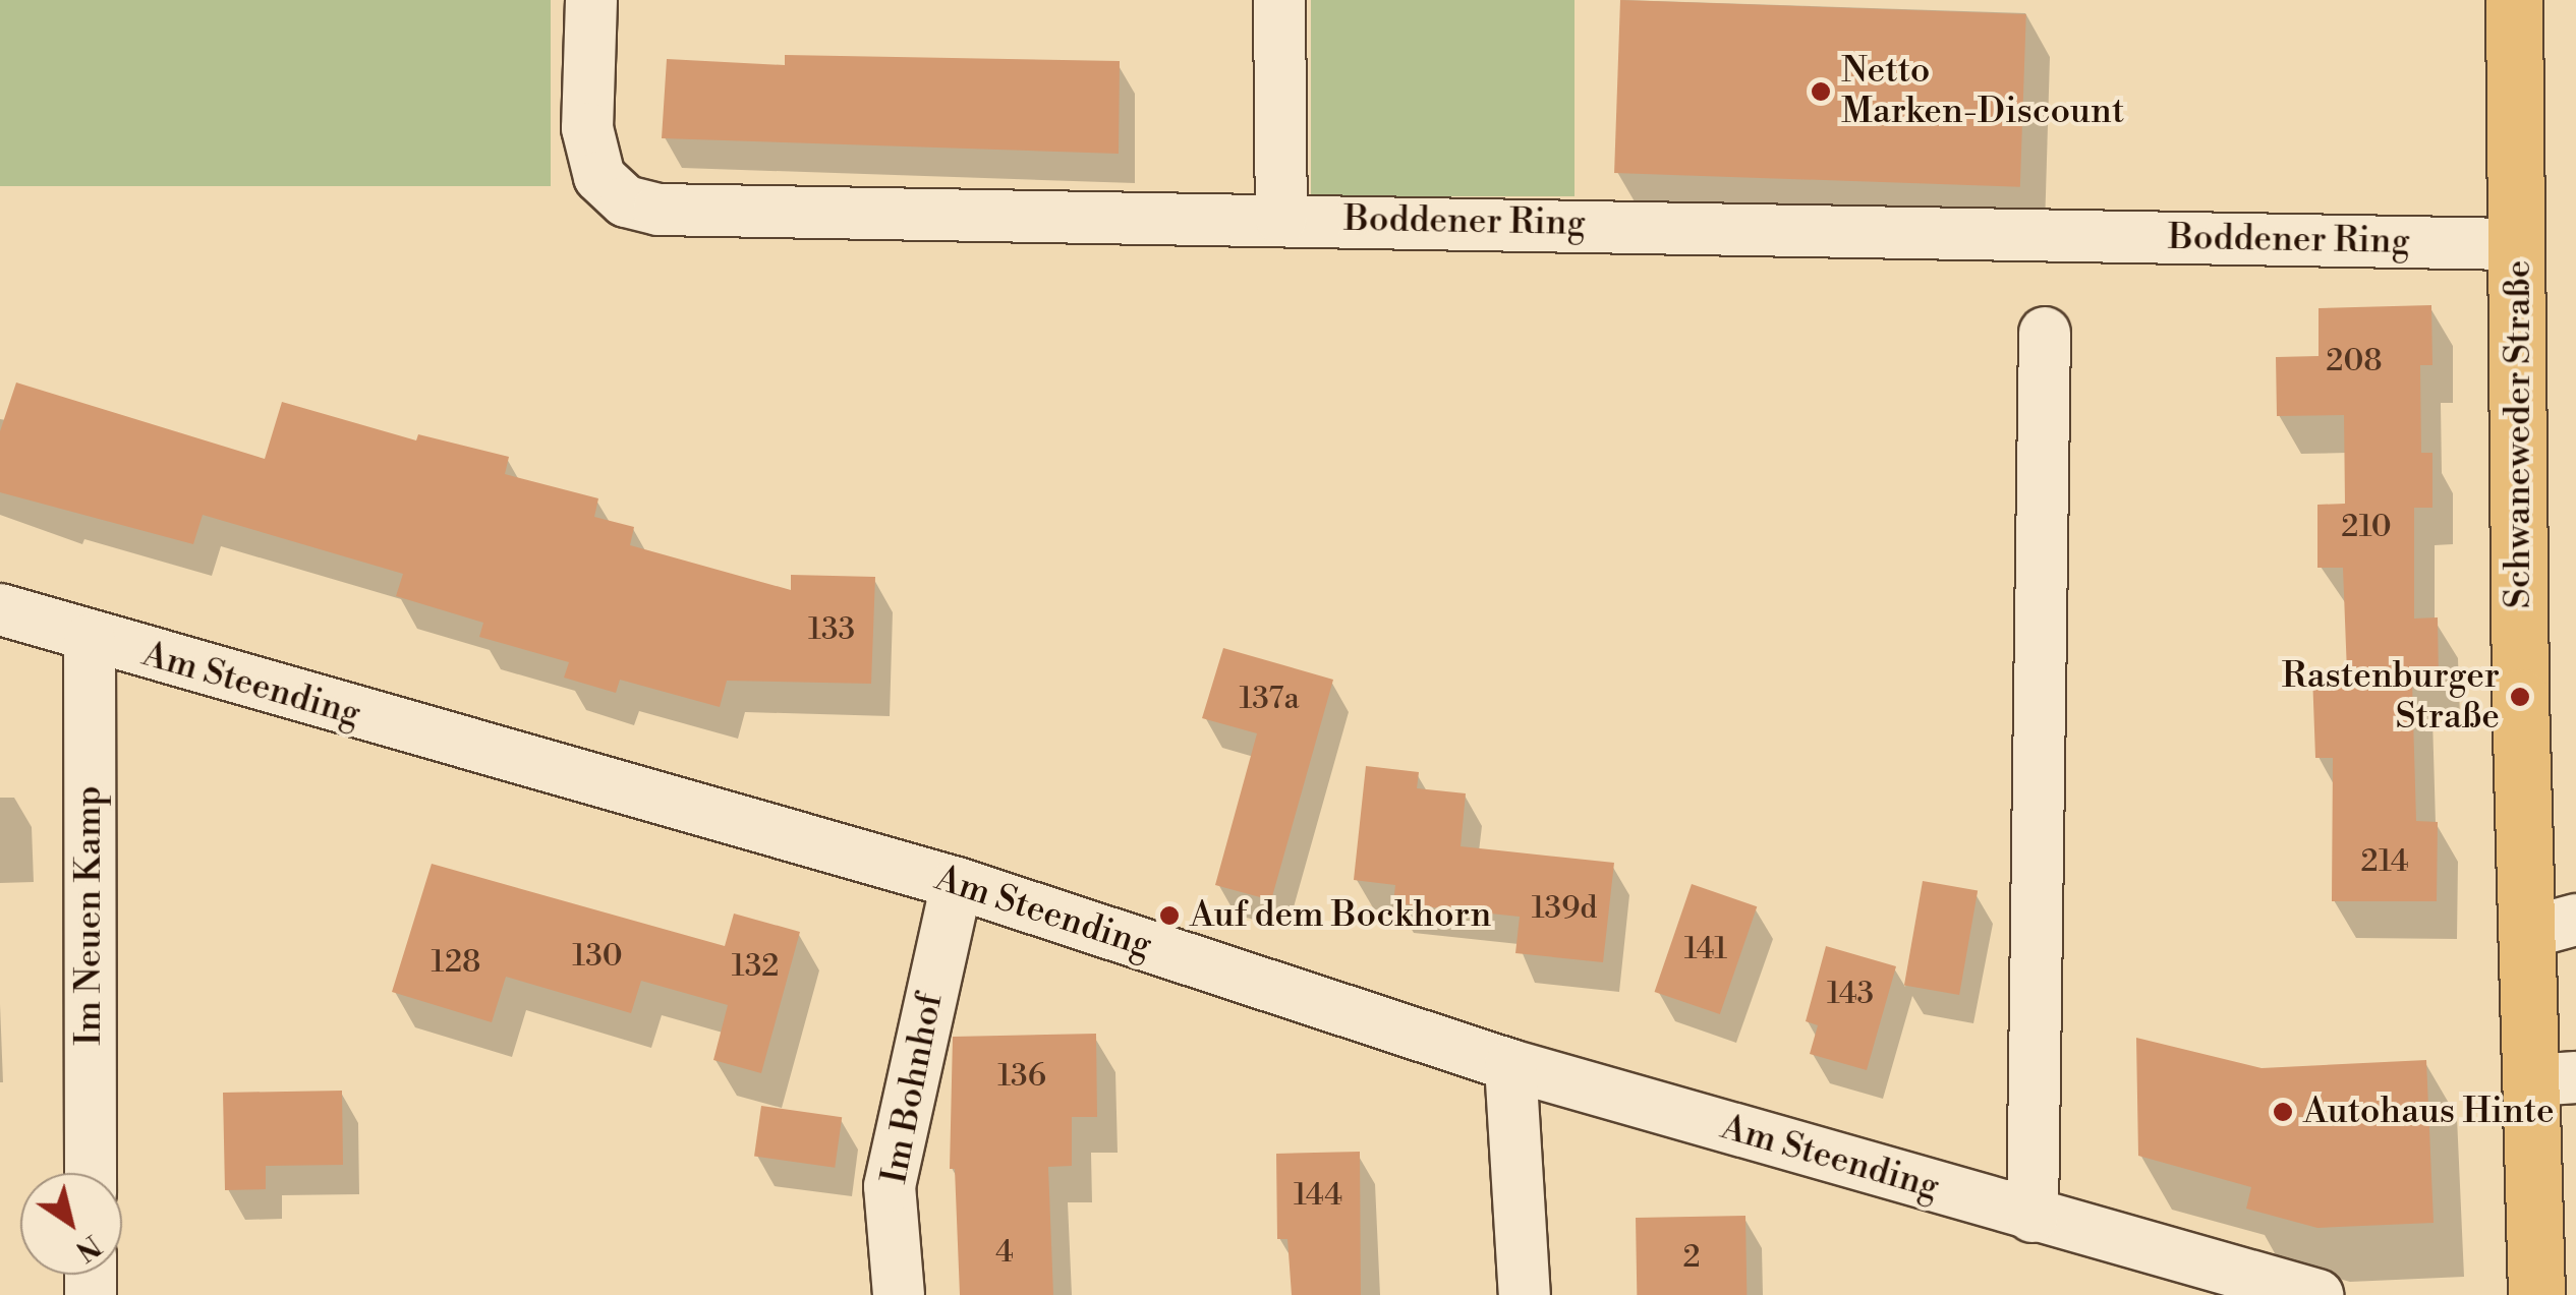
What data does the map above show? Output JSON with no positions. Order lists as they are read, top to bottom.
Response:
{
  "streets": {
    "main road": ["Schwaneweder Straße"],
    "street": [
      "Boddener Ring",
      "Am Steending",
      "Im Neuen Kamp",
      "Im Bohnhof"
    ]
  },
  "crossings": [
    ["Boddener Ring", "Schwaneweder Straße"],
    ["Am Steending", "Im Neuen Kamp"],
    ["Am Steending", "Im Bohnhof"]
  ],
  "places": [
    "Netto Marken-Discount",
    "Rastenburger Straße",
    "Auf dem Bockhorn",
    "Autohaus Hinte"
  ],
  "house_numbers": [
    "208",
    "210",
    "133",
    "137a",
    "214",
    "139d",
    "141",
    "130",
    "128",
    "132",
    "143",
    "136",
    "144",
    "4",
    "2"
  ],
  "north": "bottom right"
}
